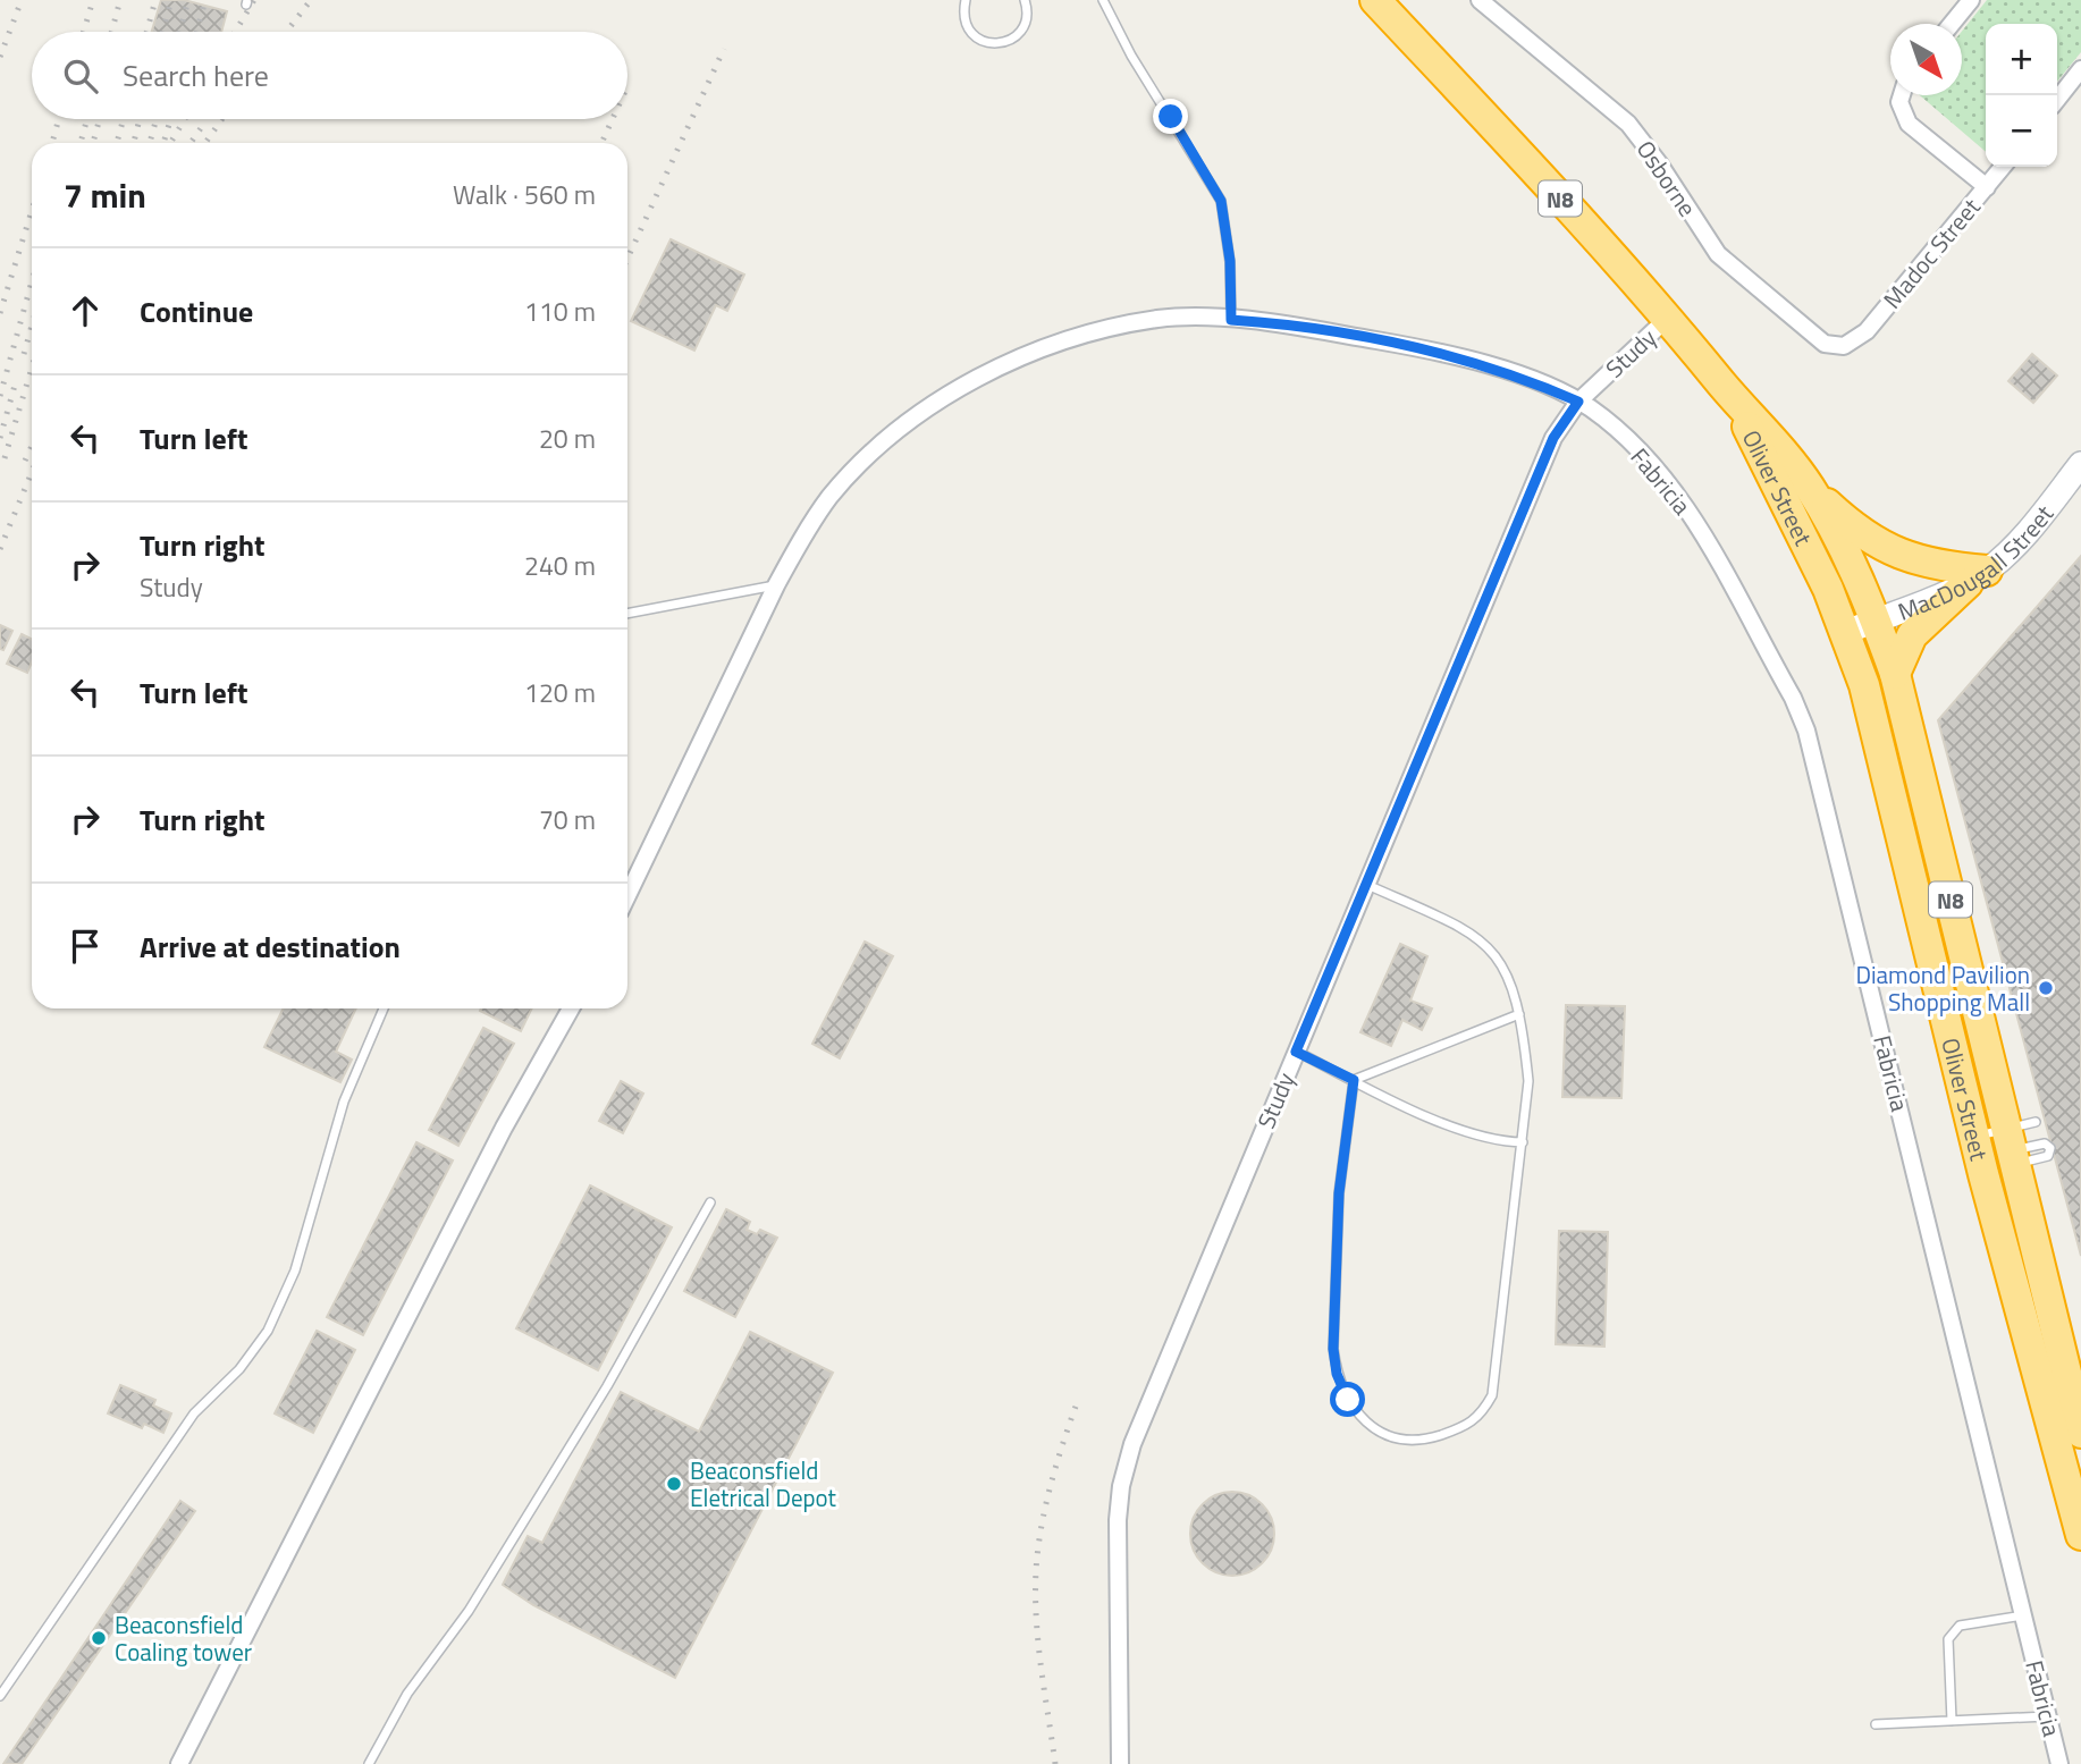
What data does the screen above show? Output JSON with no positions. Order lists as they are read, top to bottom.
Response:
{
  "streets": {
    "highway": ["N8", "Oliver Street"],
    "street": [
      "Osborne",
      "Madoc Street",
      "Study",
      "Fabricia",
      "MacDougall Street"
    ]
  },
  "crossings": [
    ["Osborne", "Madoc Street"],
    ["Study", "Fabricia"],
    ["Study", "Oliver Street"],
    ["Oliver Street", "MacDougall Street"]
  ],
  "places": ["Diamond Pavilion Shopping Mall", "Beaconsfield Eletrical Depot", "Beaconsfield Coaling tower"],
  "north": "bottom right",
  "page": {
    "map_buttons": ["+", "−"],
    "search": "Search here",
    "heading": ["7 min", "Walk · 560 m"],
    "list": [
      ["Continue", "110 m"],
      ["Turn left", "20 m"],
      ["Turn right", "Study", "240 m"],
      ["Turn left", "120 m"],
      ["Turn right", "70 m"],
      "Arrive at destination"
    ]
  }
}
